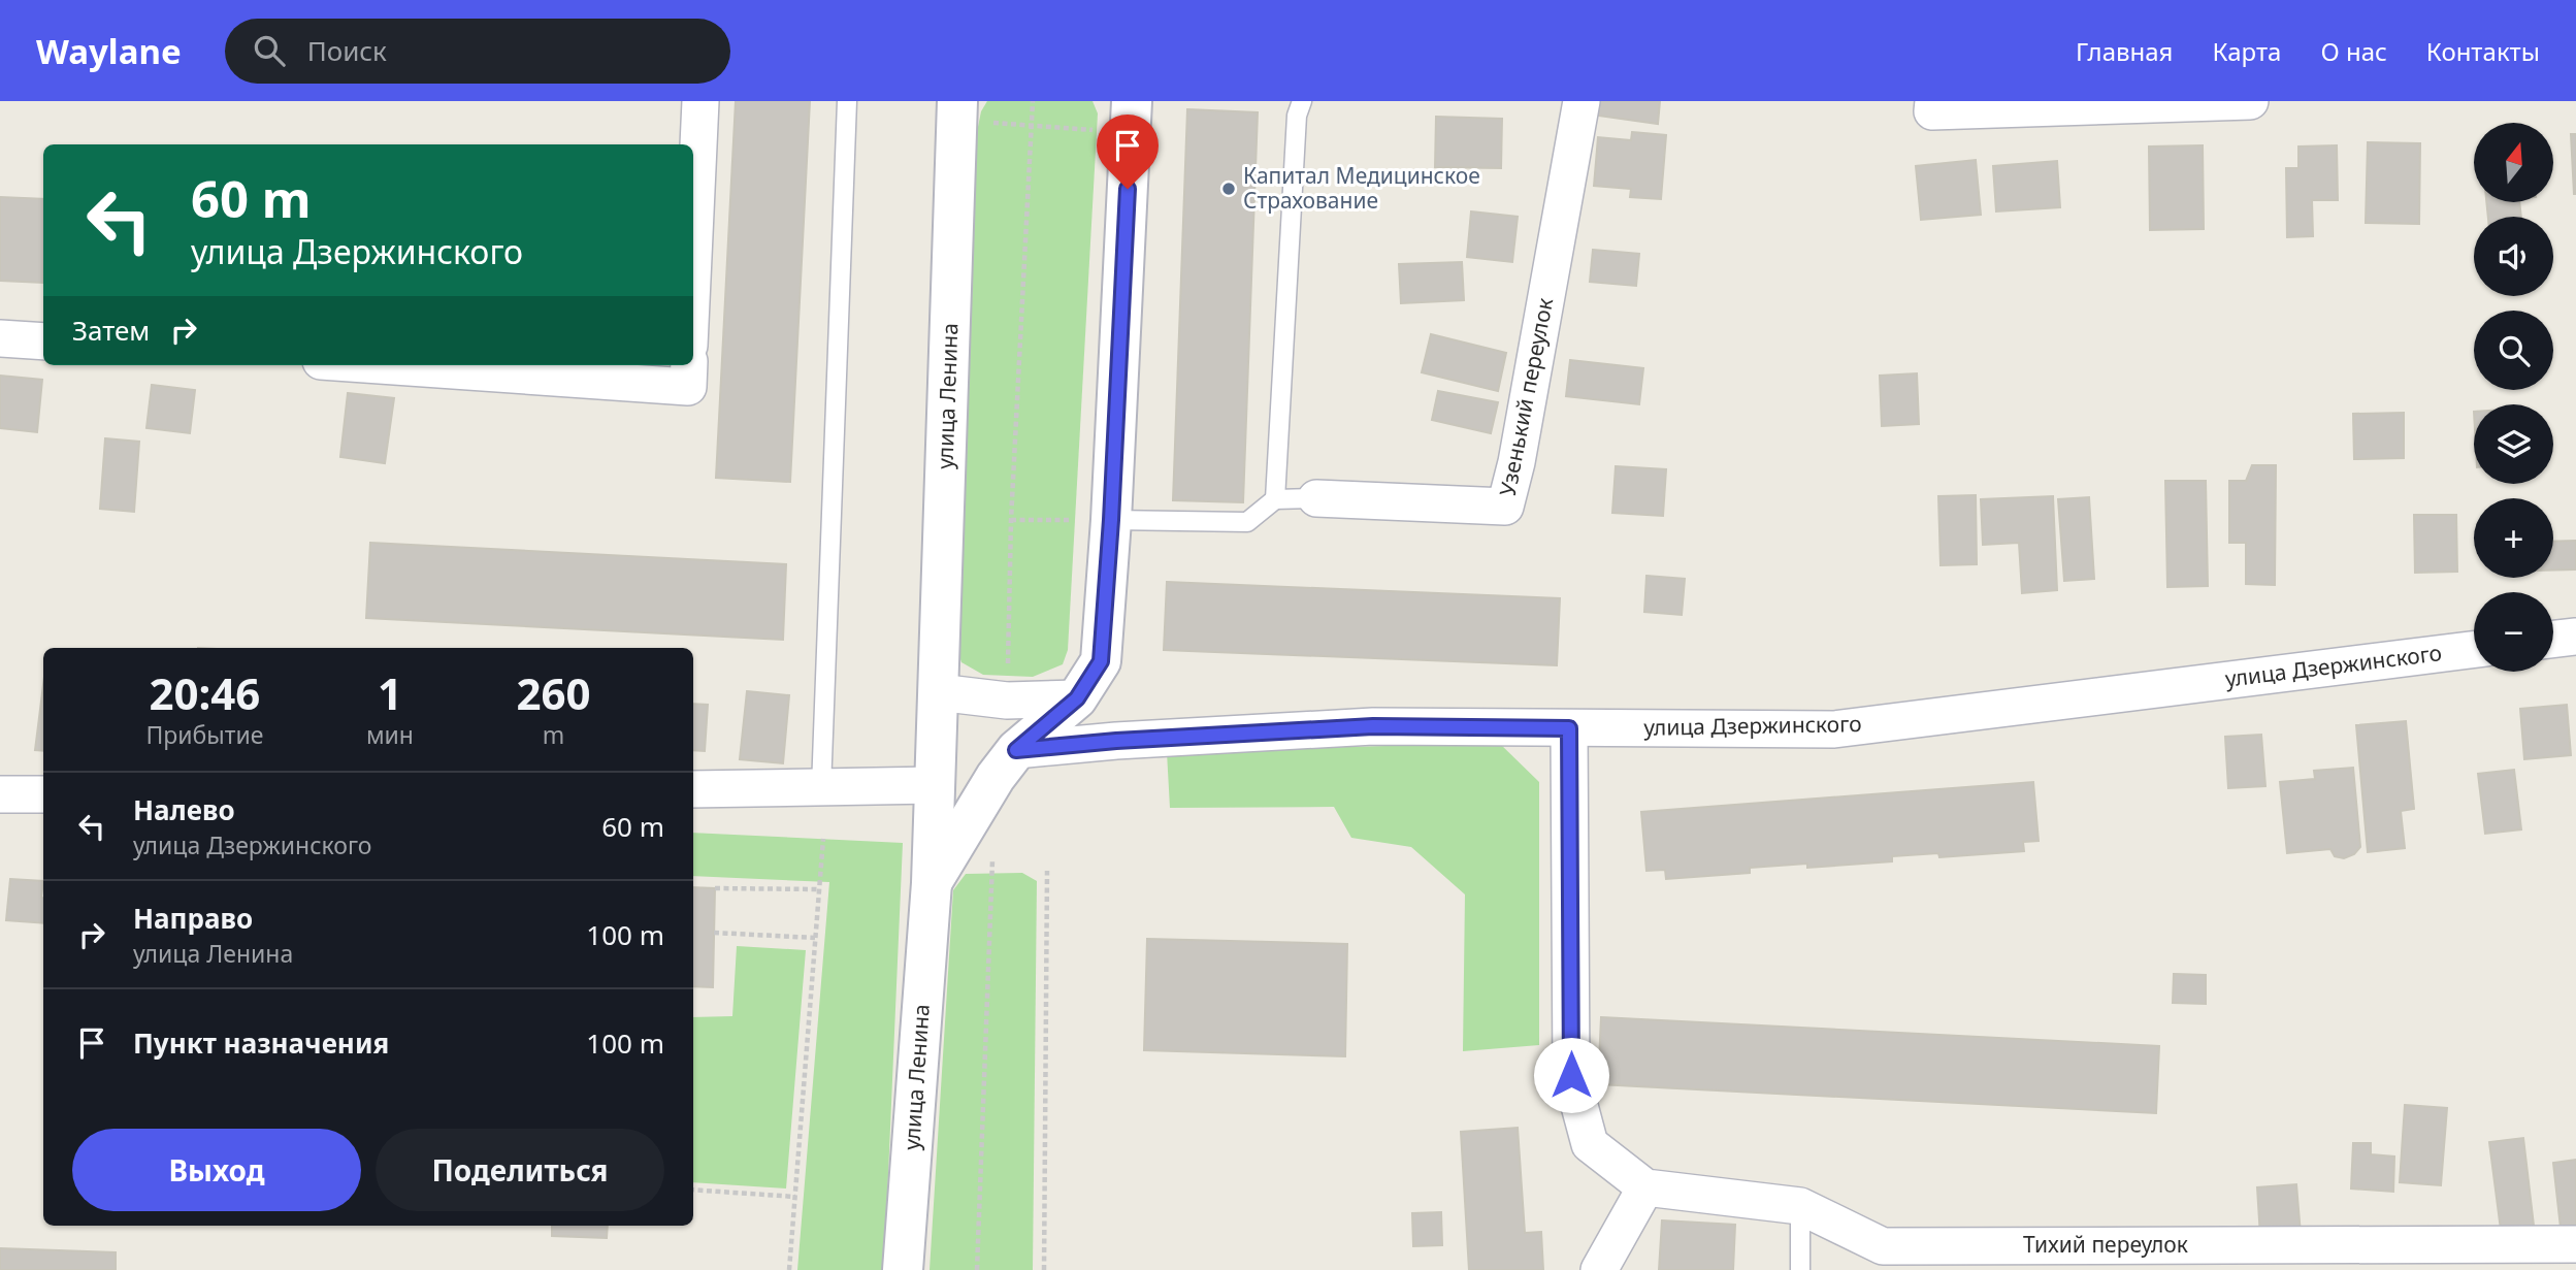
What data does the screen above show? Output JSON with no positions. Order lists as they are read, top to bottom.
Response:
{
  "streets": {
    "main road": ["улица Ленина"],
    "street": ["Узенький переулок", "улица Дзержинского", "Тихий переулок"]
  },
  "crossings": [
    ["улица Ленина", "улица Дзержинского"]
  ],
  "places": ["Капитал Медицинское Страхование"],
  "north": "top",
  "page": {
    "header": "Waylane",
    "search": "Поиск",
    "nav": [
      "Главная",
      "Карта",
      "О нас",
      "Контакты"
    ],
    "map_buttons": ["+", "−"],
    "turn": ["60 m", "улица Дзержинского"],
    "then": "Затем",
    "eta": [
      "20:46",
      "Прибытие",
      "1",
      "мин",
      "260",
      "m"
    ],
    "list": [
      {
        "name": "Налево",
        "note": "улица Дзержинского",
        "value": "60 m"
      },
      {
        "name": "Направо",
        "note": "улица Ленина",
        "value": "100 m"
      },
      {
        "name": "Пункт назначения",
        "value": "100 m"
      }
    ],
    "buttons": ["Выход", "Поделиться"]
  }
}
